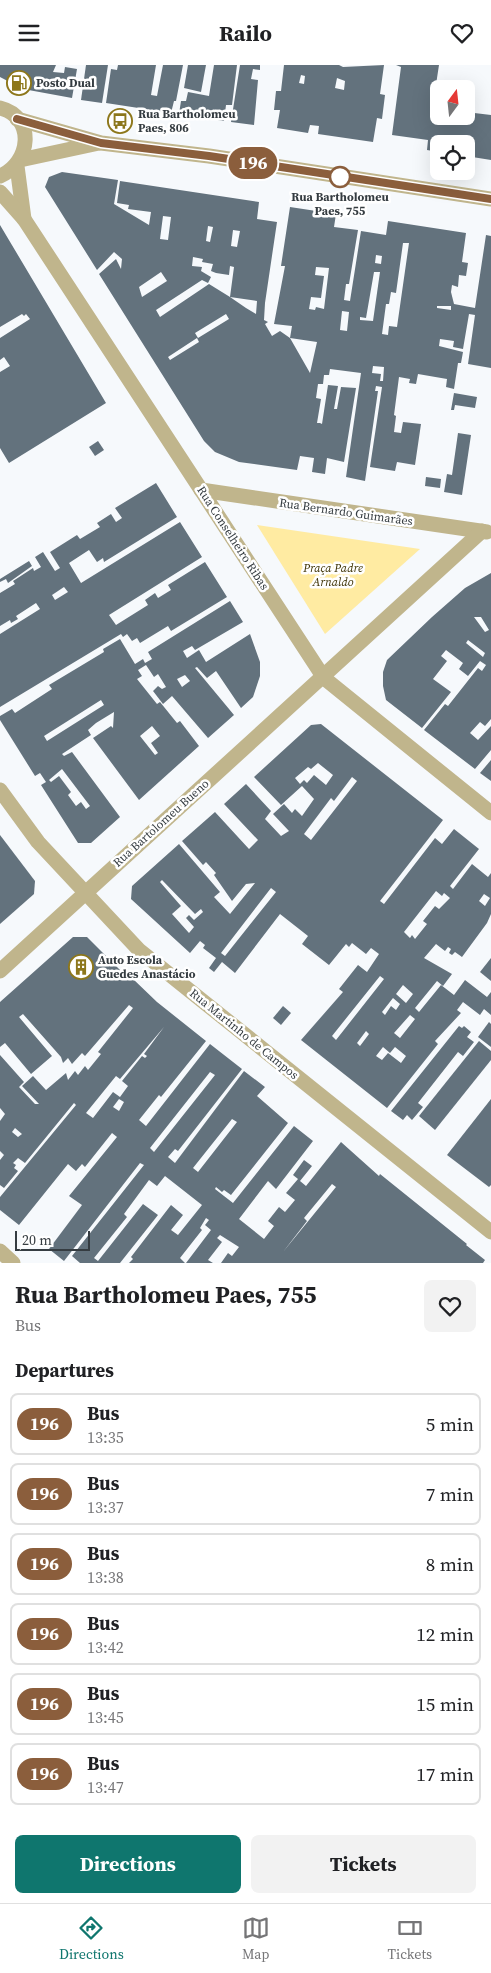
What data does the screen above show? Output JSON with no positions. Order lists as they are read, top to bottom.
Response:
{
  "streets": {
    "street": [
      "Rua Bernardo Guimarães",
      "Rua Conselheiro Ribas",
      "Rua Bartolomeu Bueno",
      "Rua Martinho de Campos"
    ]
  },
  "crossings": [
    ["Rua Bernardo Guimarães", "Rua Conselheiro Ribas"],
    ["Rua Conselheiro Ribas", "Rua Bartolomeu Bueno"],
    ["Rua Bartolomeu Bueno", "Rua Martinho de Campos"]
  ],
  "parks": ["Praça Padre Arnaldo"],
  "places": {
    "fuel station": ["Posto Dual"],
    "bus stop": ["Rua Bartholomeu Paes, 806"],
    "other": ["Rua Bartholomeu Paes, 755"],
    "building": ["Auto Escola Guedes Anastácio"]
  },
  "lines": ["bus line 196"],
  "scale_bar": "20 m",
  "north": "top",
  "page": {
    "header": "Railo",
    "on_map": "196",
    "scale": "20 m",
    "heading": [
      ["Rua Bartholomeu Paes, 755", "Bus"],
      "Departures"
    ],
    "list": [
      {
        "mark": "196",
        "name": "Bus",
        "note": "13:35",
        "value": "5 min"
      },
      {
        "mark": "196",
        "name": "Bus",
        "note": "13:37",
        "value": "7 min"
      },
      {
        "mark": "196",
        "name": "Bus",
        "note": "13:38",
        "value": "8 min"
      },
      {
        "mark": "196",
        "name": "Bus",
        "note": "13:42",
        "value": "12 min"
      },
      {
        "mark": "196",
        "name": "Bus",
        "note": "13:45",
        "value": "15 min"
      },
      {
        "mark": "196",
        "name": "Bus",
        "note": "13:47",
        "value": "17 min"
      }
    ],
    "buttons": ["Directions", "Tickets"],
    "tabs": ["Directions", "Map", "Tickets"]
  }
}
